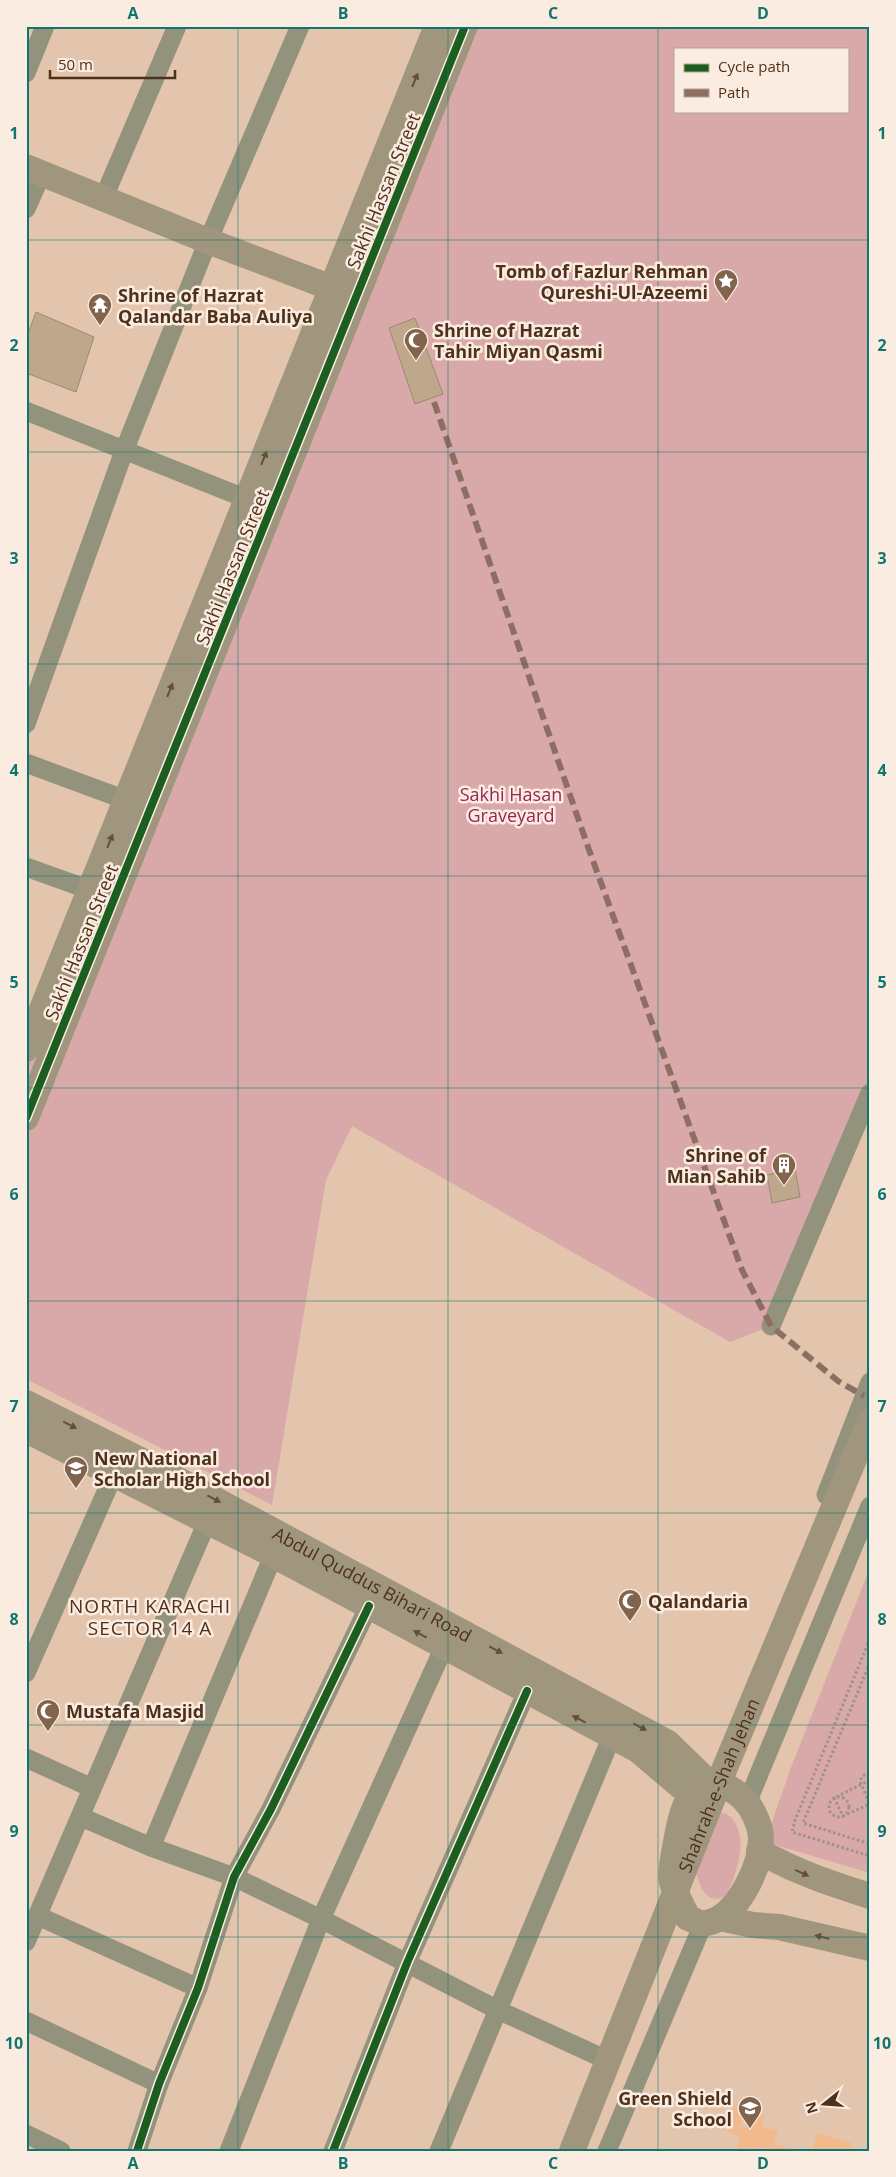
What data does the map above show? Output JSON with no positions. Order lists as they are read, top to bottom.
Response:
{
  "streets": {
    "main road": ["Sakhi Hassan Street", "Abdul Quddus Bihari Road", "Shahrah-e-Shah Jehan"]
  },
  "districts": ["NORTH KARACHI SECTOR 14 A"],
  "parks": ["Sakhi Hasan Graveyard"],
  "places": {
    "place": ["Tomb of Fazlur Rehman Qureshi-Ul-Azeemi"],
    "temple": ["Shrine of Hazrat Qalandar Baba Auliya"],
    "mosque": ["Shrine of Hazrat Tahir Miyan Qasmi", "Qalandaria", "Mustafa Masjid"],
    "building": ["Shrine of Mian Sahib"],
    "school or university": ["New National Scholar High School", "Green Shield School"]
  },
  "legend": ["Cycle path", "Path"],
  "scale_bar": "50 m",
  "north": "left",
  "grid": {
    "columns": [
      "A",
      "B",
      "C",
      "D"
    ],
    "rows": [
      "1",
      "2",
      "3",
      "4",
      "5",
      "6",
      "7",
      "8",
      "9",
      "10"
    ]
  }
}
